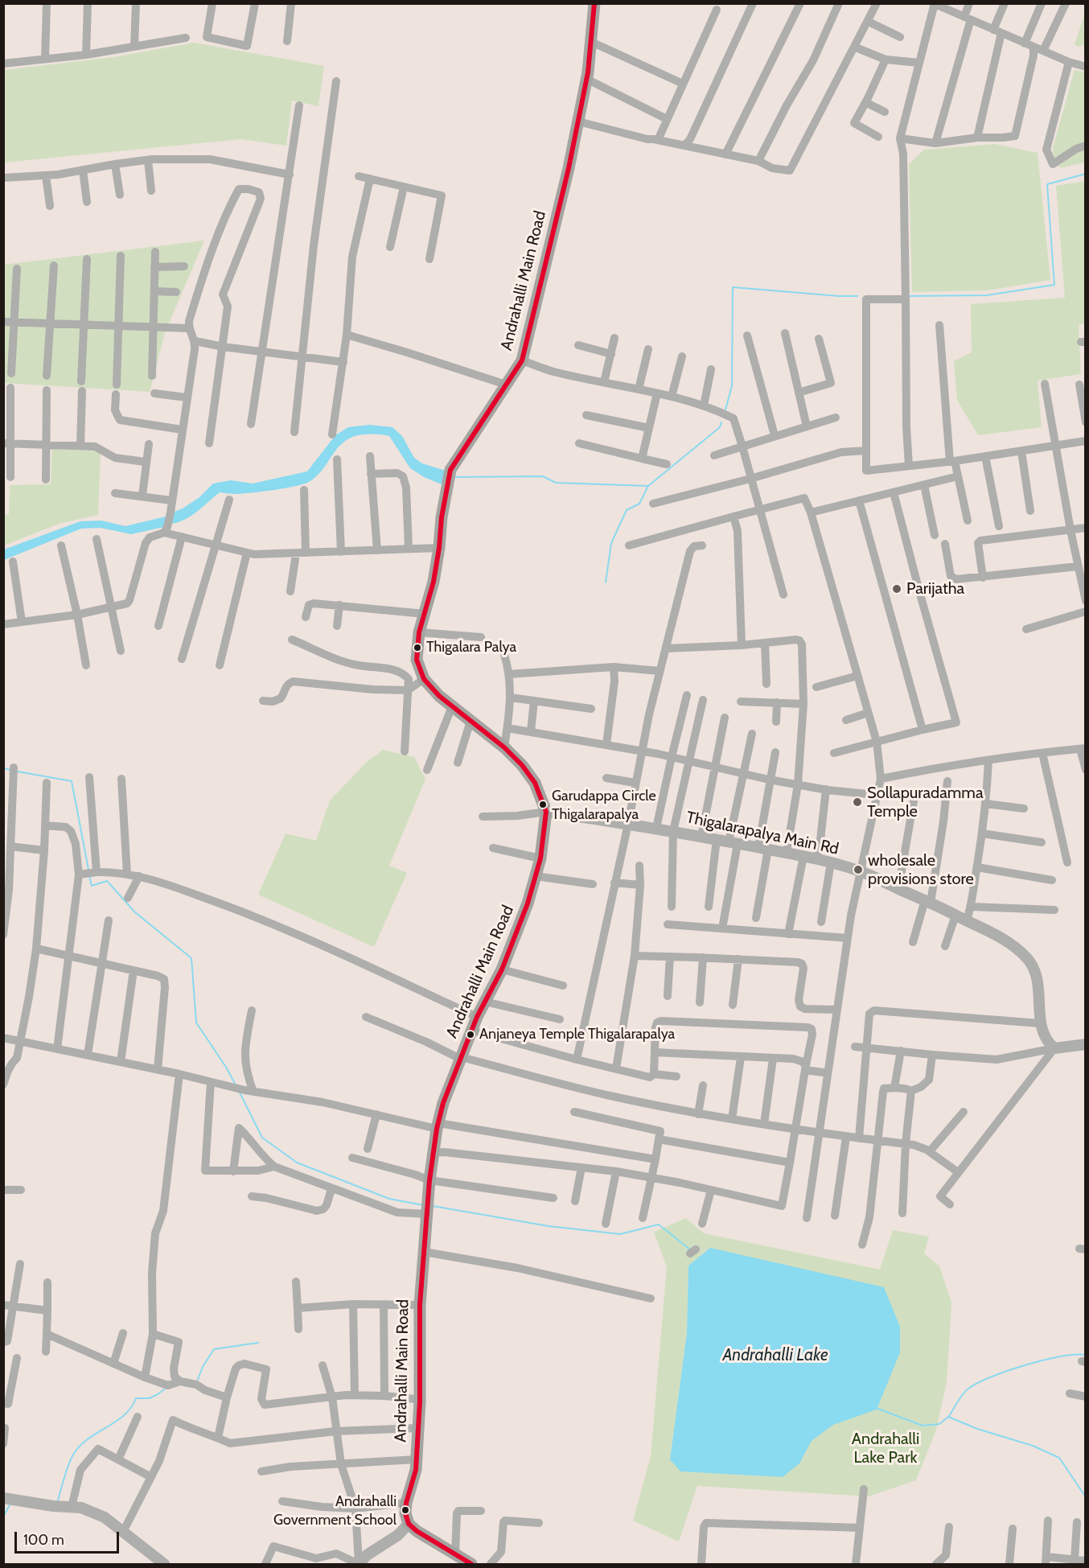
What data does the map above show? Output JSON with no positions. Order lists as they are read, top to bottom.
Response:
{
  "streets": {
    "main road": ["Andrahalli Main Road"],
    "street": ["Thigalarapalya Main Rd"]
  },
  "crossings": [
    ["Andrahalli Main Road", "Thigalarapalya Main Rd"]
  ],
  "water": ["Andrahalli Lake"],
  "parks": ["Andrahalli Lake Park"],
  "places": [
    "Parijatha",
    "Thigalara Palya",
    "Sollapuradamma Temple",
    "Garudappa Circle Thigalarapalya",
    "wholesale provisions store",
    "Anjaneya Temple Thigalarapalya",
    "Andrahalli Government School"
  ],
  "scale_bar": "100 m"
}
